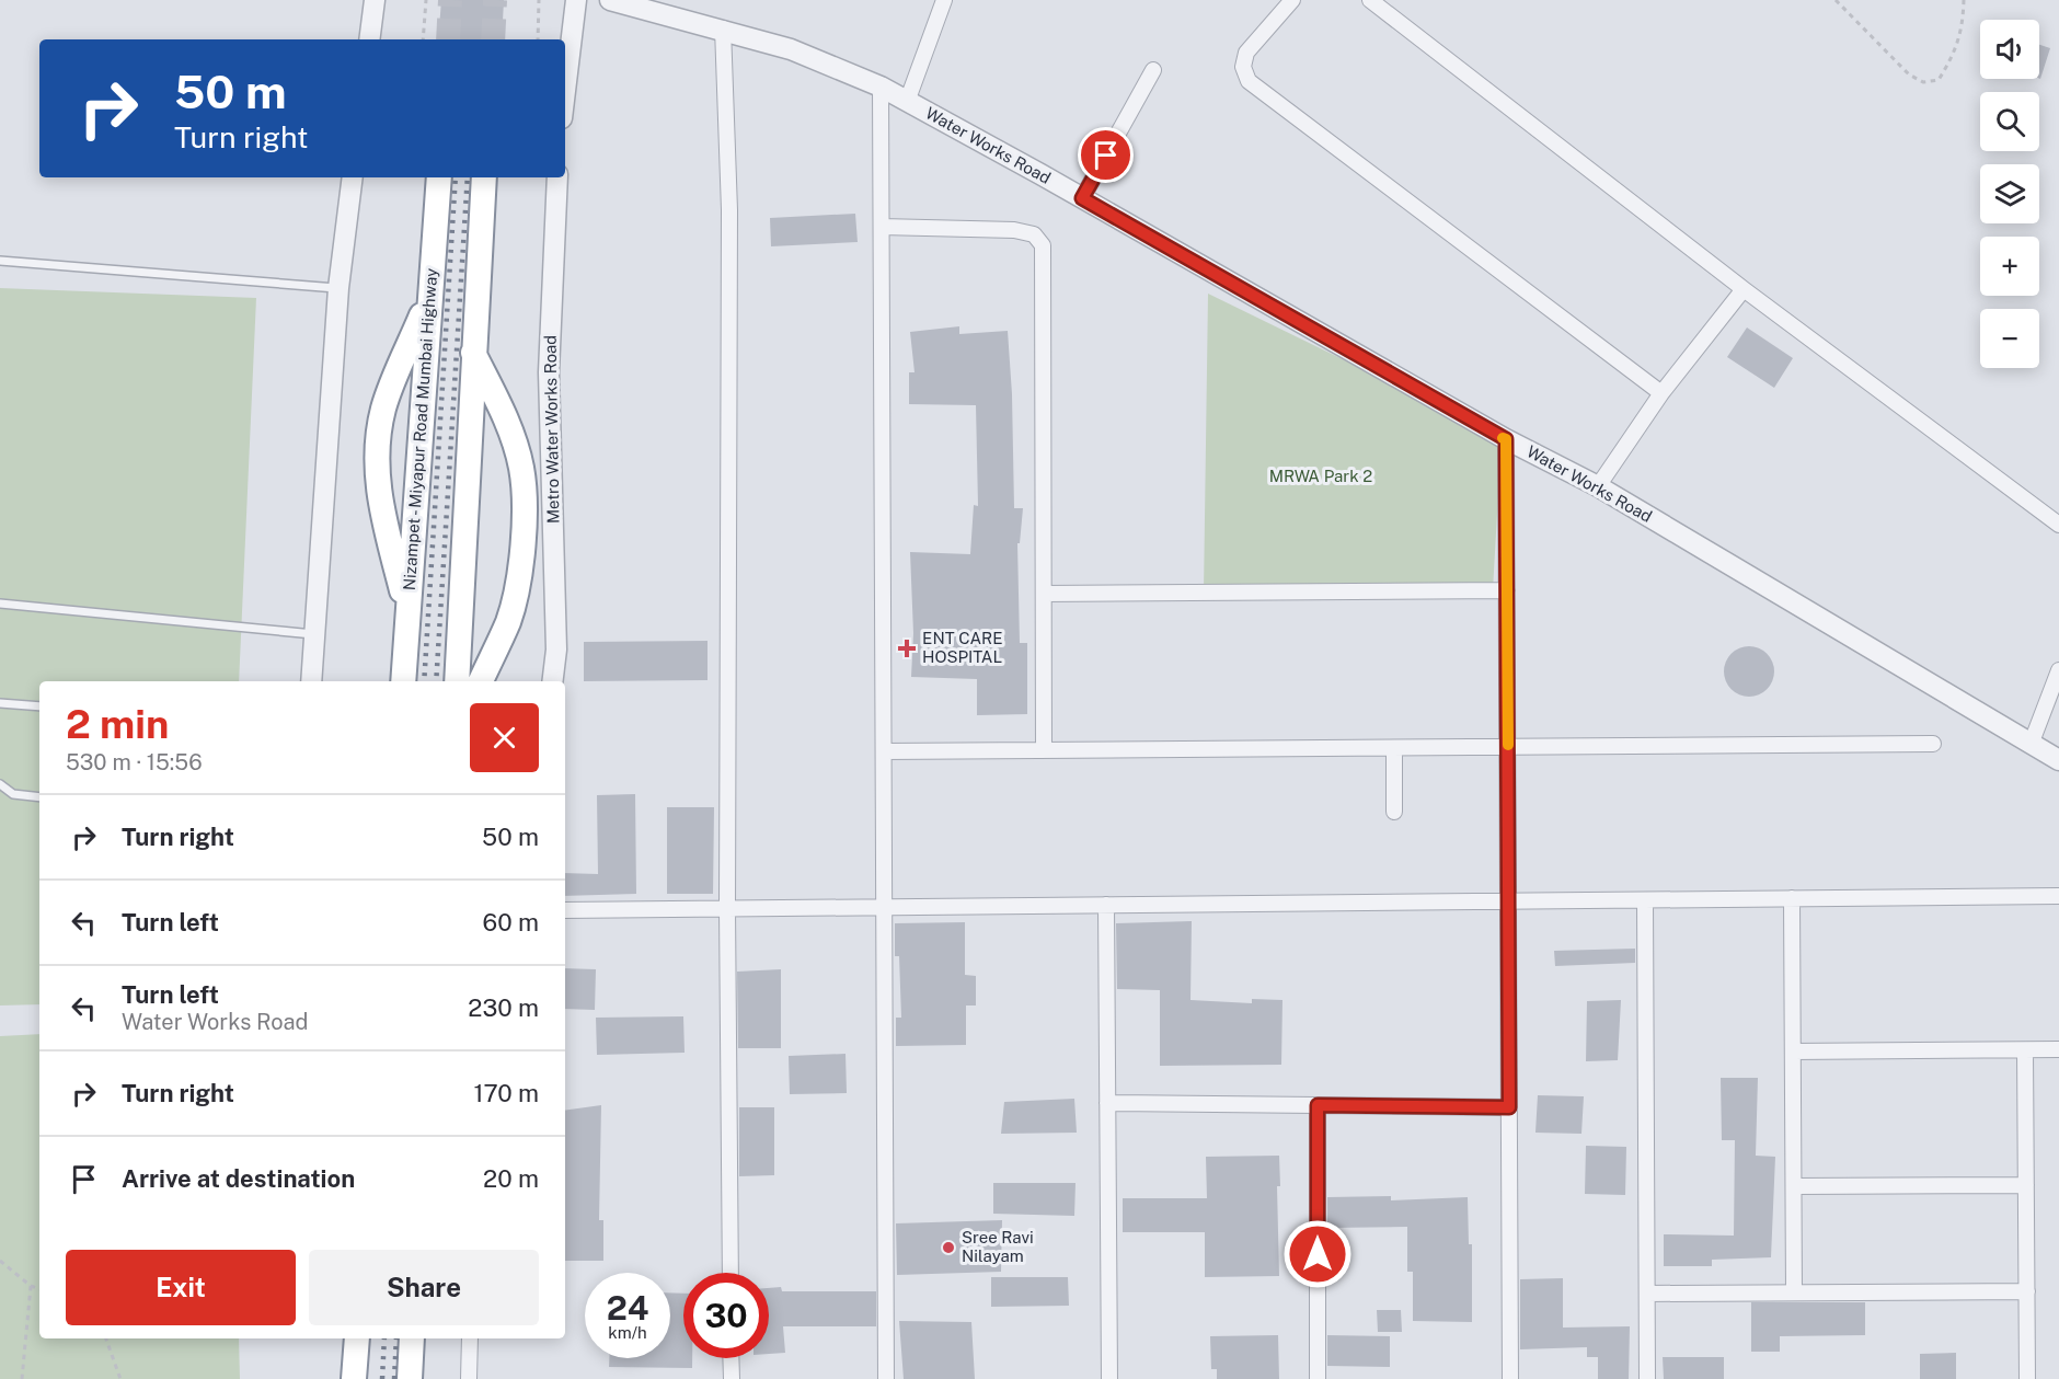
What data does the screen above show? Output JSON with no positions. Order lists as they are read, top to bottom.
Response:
{
  "streets": {
    "highway": ["Nizampet - Miyapur Road Mumbai Highway"],
    "street": ["Water Works Road", "Metro Water Works Road"]
  },
  "parks": ["MRWA Park 2"],
  "places": {
    "health": ["ENT CARE HOSPITAL"],
    "other": ["Sree Ravi Nilayam"]
  },
  "page": {
    "map_buttons": ["+", "−"],
    "turn": ["50 m", "Turn right"],
    "heading": ["2 min", "530 m · 15:56"],
    "list": [
      {
        "name": "Turn right",
        "value": "50 m"
      },
      {
        "name": "Turn left",
        "value": "60 m"
      },
      {
        "name": "Turn left",
        "note": "Water Works Road",
        "value": "230 m"
      },
      {
        "name": "Turn right",
        "value": "170 m"
      },
      {
        "name": "Arrive at destination",
        "value": "20 m"
      }
    ],
    "buttons": ["Exit", "Share"],
    "speed": "24 km/h",
    "limit": "30"
  }
}
